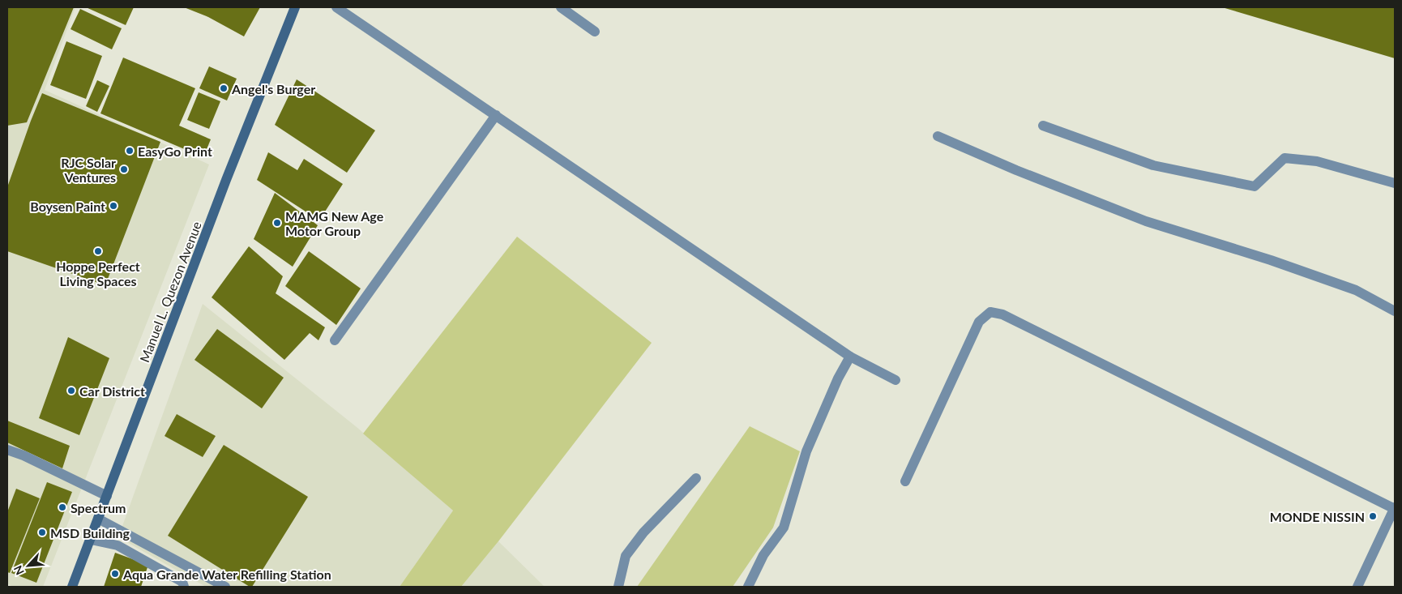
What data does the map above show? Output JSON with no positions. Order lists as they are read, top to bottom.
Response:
{
  "streets": {
    "main road": ["Manuel L. Quezon Avenue"]
  },
  "places": [
    "Angel's Burger",
    "EasyGo Print",
    "RJC Solar Ventures",
    "Boysen Paint",
    "MAMG New Age Motor Group",
    "Hoppe Perfect Living Spaces",
    "Car District",
    "Spectrum",
    "MONDE NISSIN",
    "MSD Building",
    "Aqua Grande Water Refilling Station"
  ],
  "north": "bottom left"
}
